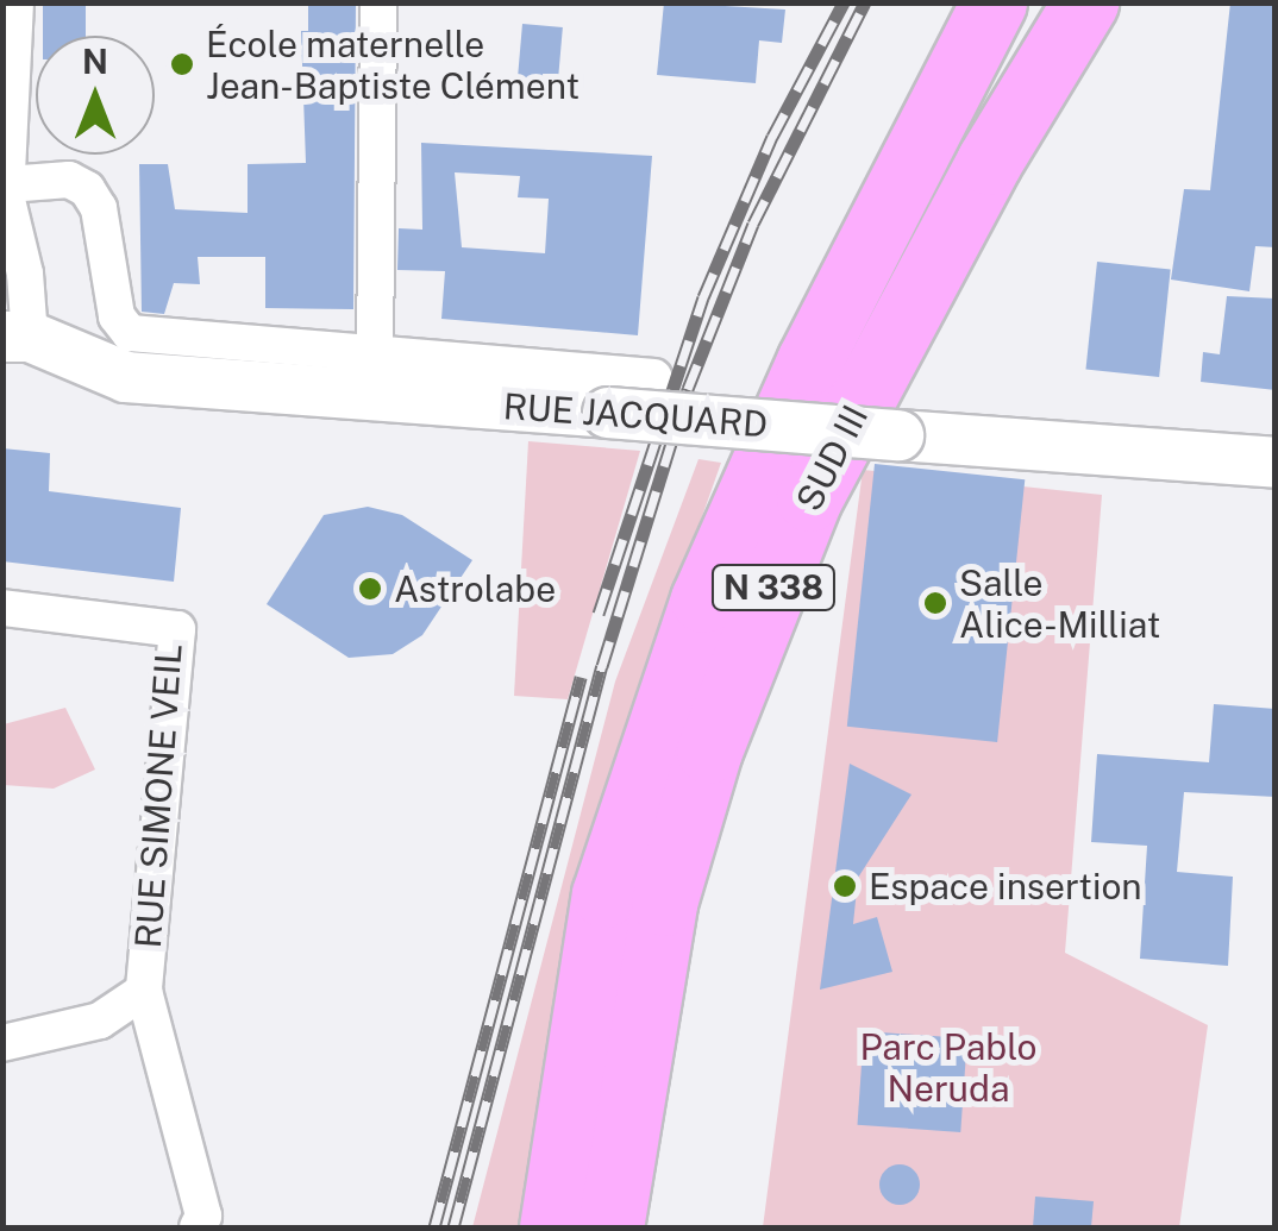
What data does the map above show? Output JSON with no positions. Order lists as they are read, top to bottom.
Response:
{
  "streets": {
    "highway": ["SUD III", "N 338"],
    "street": ["RUE JACQUARD", "RUE SIMONE VEIL"]
  },
  "parks": ["Parc Pablo Neruda"],
  "places": [
    "École maternelle Jean-Baptiste Clément",
    "Astrolabe",
    "Salle Alice-Milliat",
    "Espace insertion"
  ],
  "north": "top"
}
